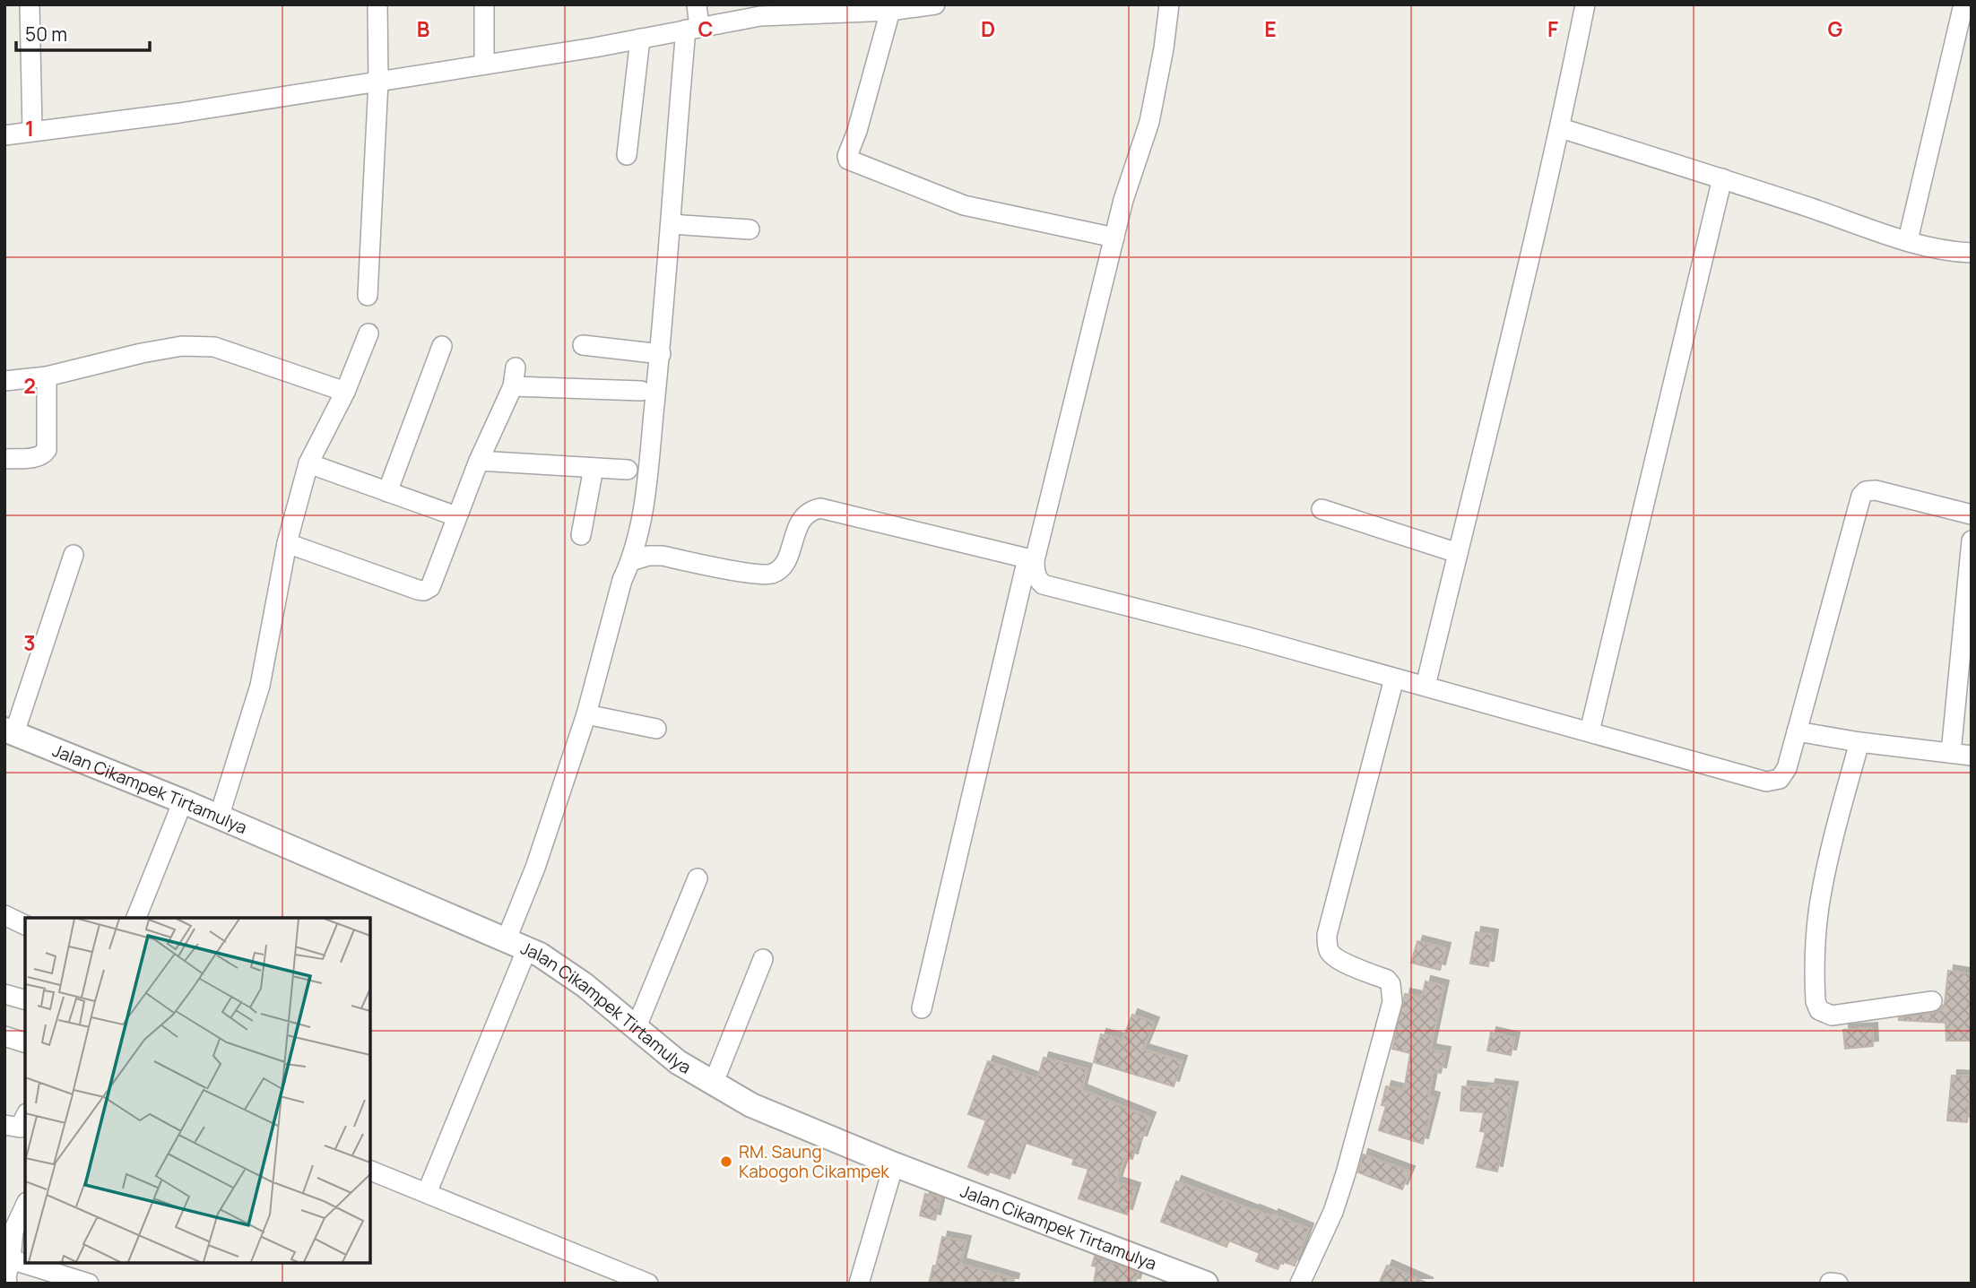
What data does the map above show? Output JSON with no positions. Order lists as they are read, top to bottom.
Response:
{
  "streets": {
    "street": ["Jalan Cikampek Tirtamulya"]
  },
  "places": ["RM. Saung Kabogoh Cikampek"],
  "scale_bar": "50 m",
  "grid": {
    "columns": [
      "B",
      "C",
      "D",
      "E",
      "F",
      "G"
    ],
    "rows": ["1", "2", "3"]
  }
}
